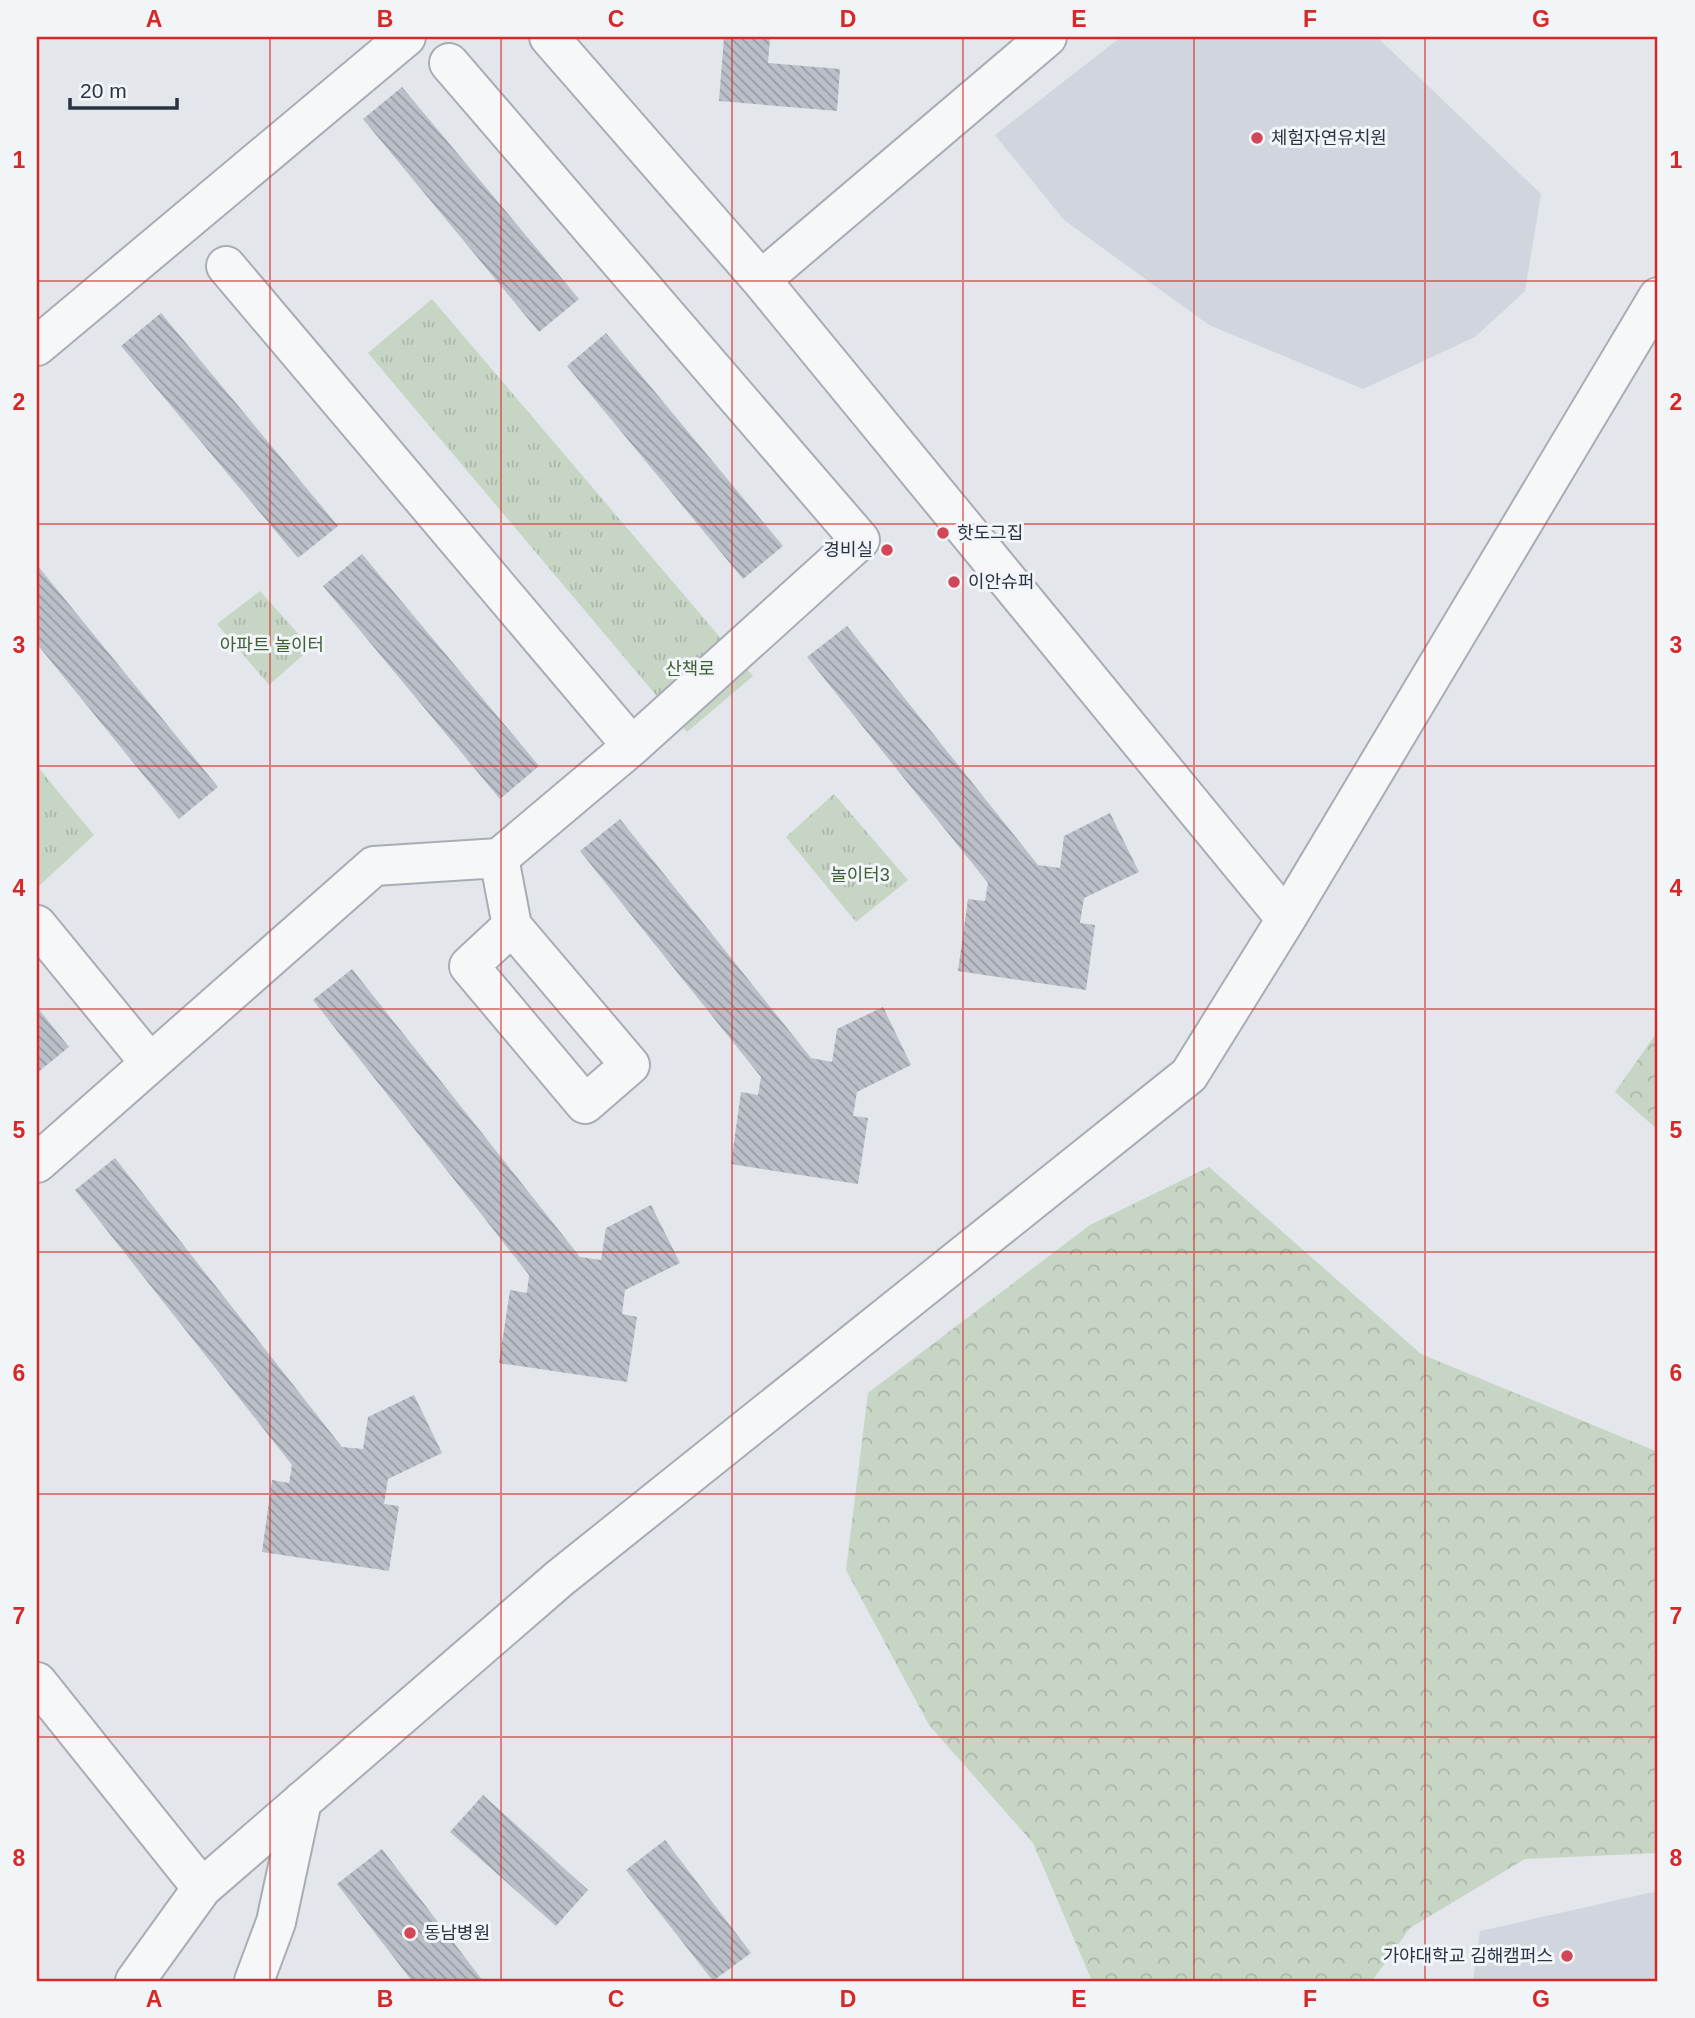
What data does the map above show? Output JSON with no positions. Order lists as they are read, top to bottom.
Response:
{
  "parks": ["아파트 놀이터", "산책로", "놀이터3"],
  "places": [
    "체험자연유치원",
    "핫도그집",
    "경비실",
    "이안슈퍼",
    "동남병원",
    "가야대학교 김해캠퍼스"
  ],
  "scale_bar": "20 m",
  "grid": {
    "columns": [
      "A",
      "B",
      "C",
      "D",
      "E",
      "F",
      "G"
    ],
    "rows": [
      "1",
      "2",
      "3",
      "4",
      "5",
      "6",
      "7",
      "8"
    ]
  }
}
